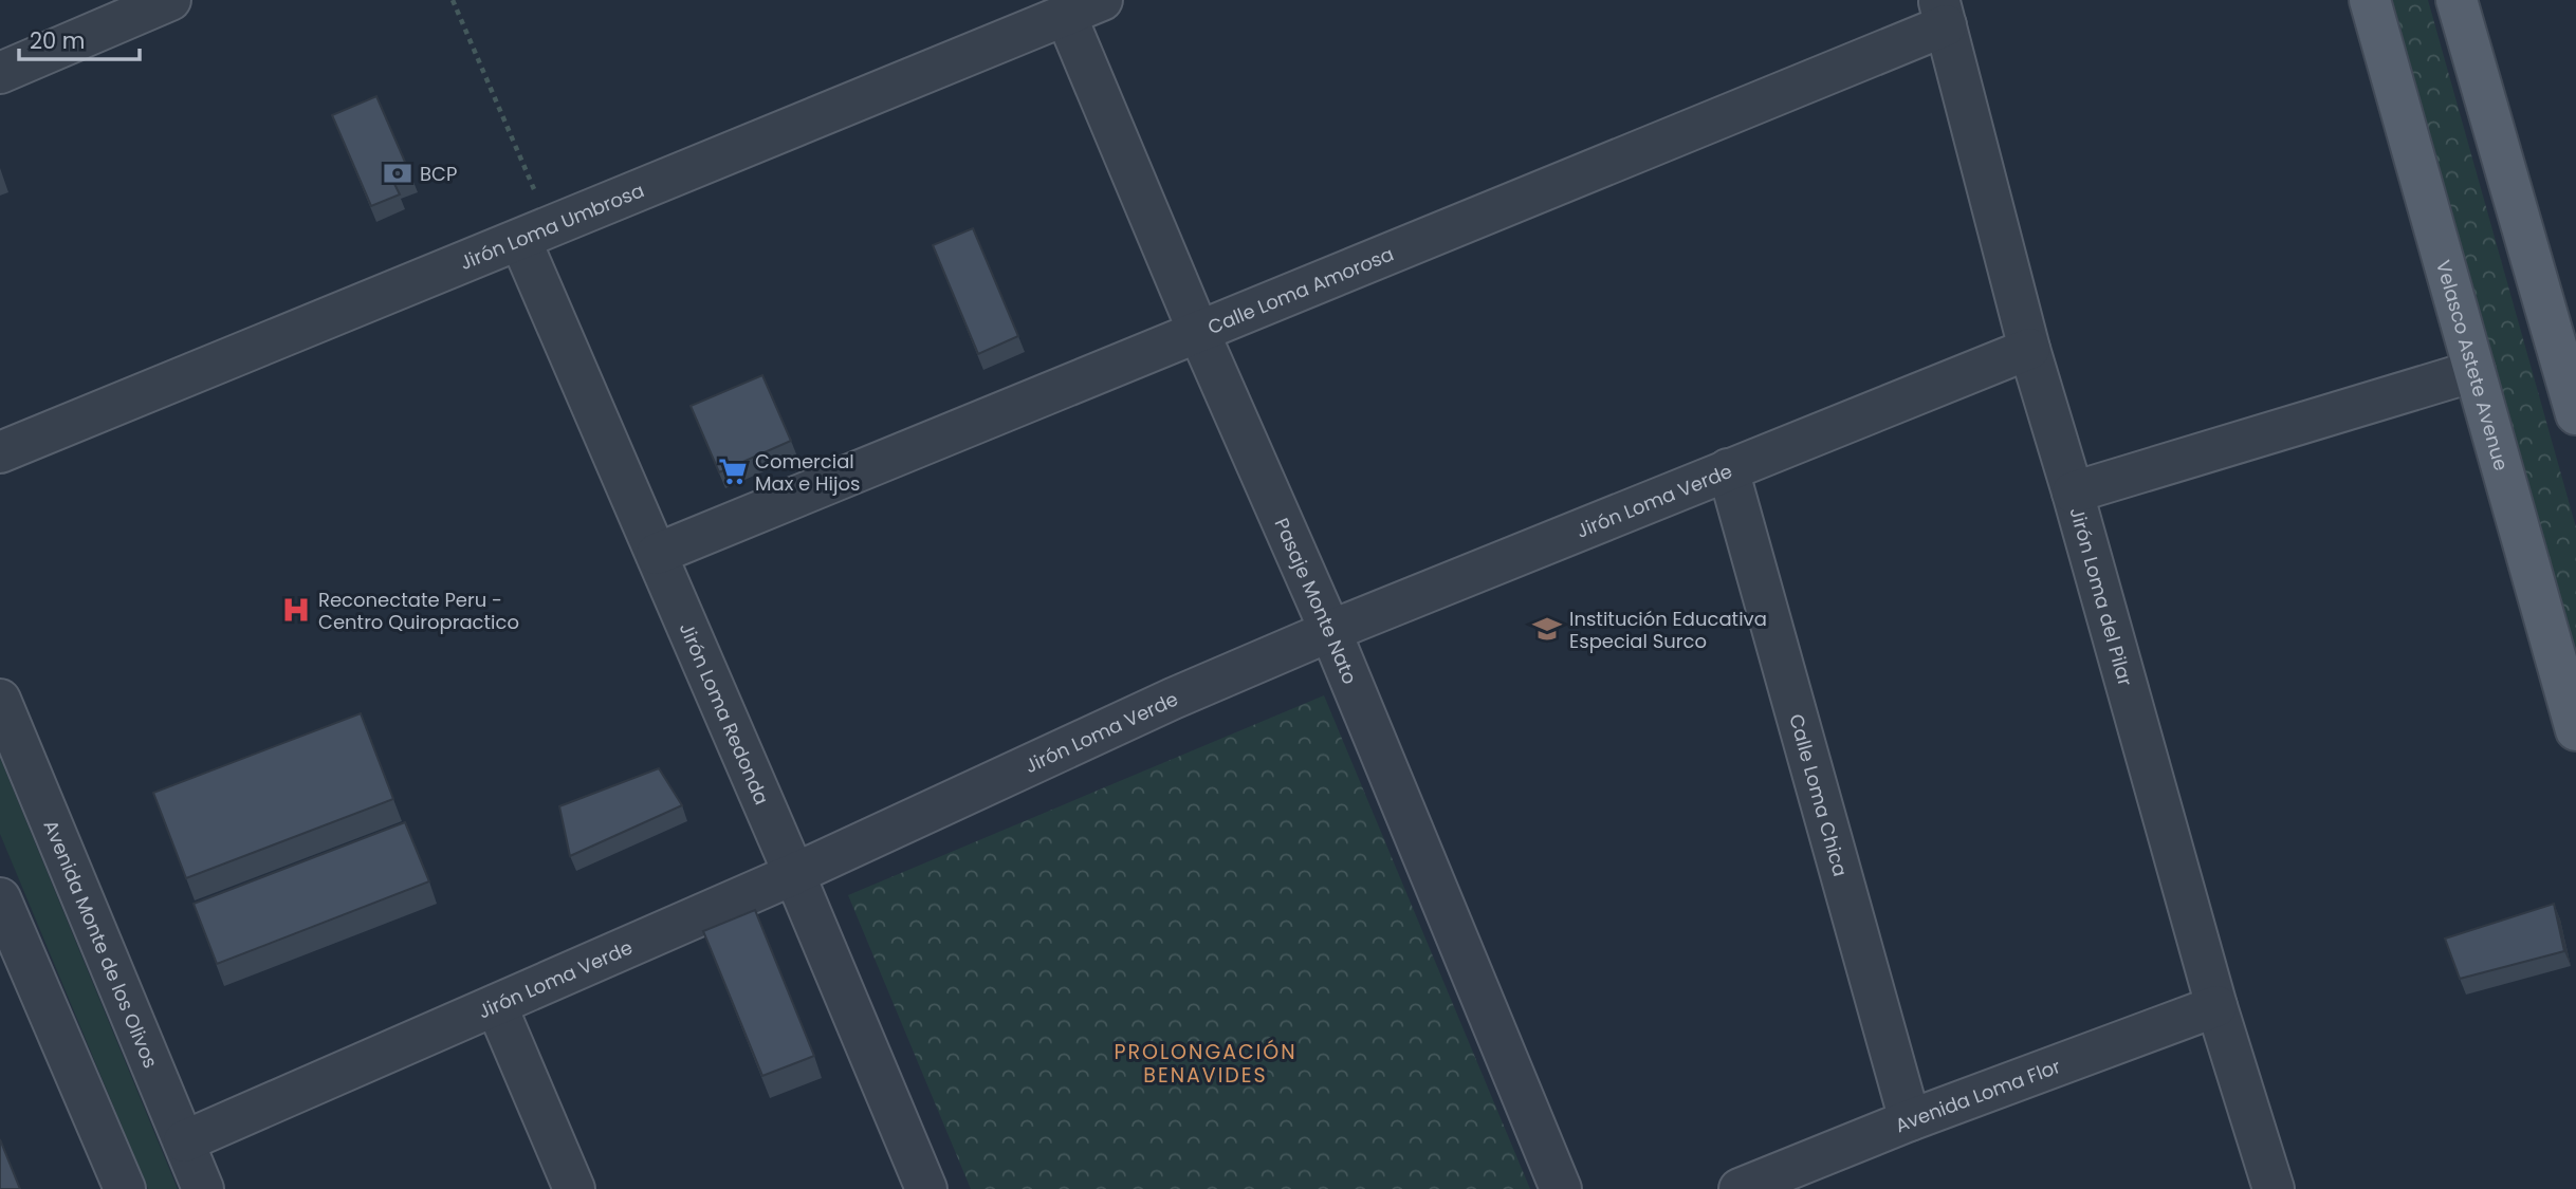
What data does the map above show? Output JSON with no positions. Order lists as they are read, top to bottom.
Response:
{
  "streets": {
    "main road": ["Velasco Astete Avenue"],
    "street": [
      "Jirón Loma Umbrosa",
      "Calle Loma Amorosa",
      "Jirón Loma Verde",
      "Jirón Loma del Pilar",
      "Pasaje Monte Nato",
      "Jirón Loma Redonda",
      "Calle Loma Chica",
      "Avenida Monte de los Olivos",
      "Avenida Loma Flor"
    ]
  },
  "crossings": [
    ["Jirón Loma Umbrosa", "Pasaje Monte Nato"],
    ["Jirón Loma Umbrosa", "Jirón Loma Redonda"],
    ["Calle Loma Amorosa", "Jirón Loma del Pilar"],
    ["Calle Loma Amorosa", "Pasaje Monte Nato"],
    ["Calle Loma Amorosa", "Jirón Loma Redonda"],
    ["Jirón Loma Verde", "Jirón Loma del Pilar"],
    ["Jirón Loma Verde", "Pasaje Monte Nato"],
    ["Jirón Loma Verde", "Jirón Loma Redonda"],
    ["Jirón Loma Verde", "Calle Loma Chica"],
    ["Jirón Loma Verde", "Avenida Monte de los Olivos"],
    ["Jirón Loma del Pilar", "Avenida Loma Flor"],
    ["Calle Loma Chica", "Avenida Loma Flor"]
  ],
  "districts": ["PROLONGACIÓN BENAVIDES"],
  "places": {
    "bank": ["BCP"],
    "supermarket": ["Comercial Max e Hijos"],
    "hospital": ["Reconectate Peru - Centro Quiropractico"],
    "school or university": ["Institución Educativa Especial Surco"]
  },
  "scale_bar": "20 m"
}
